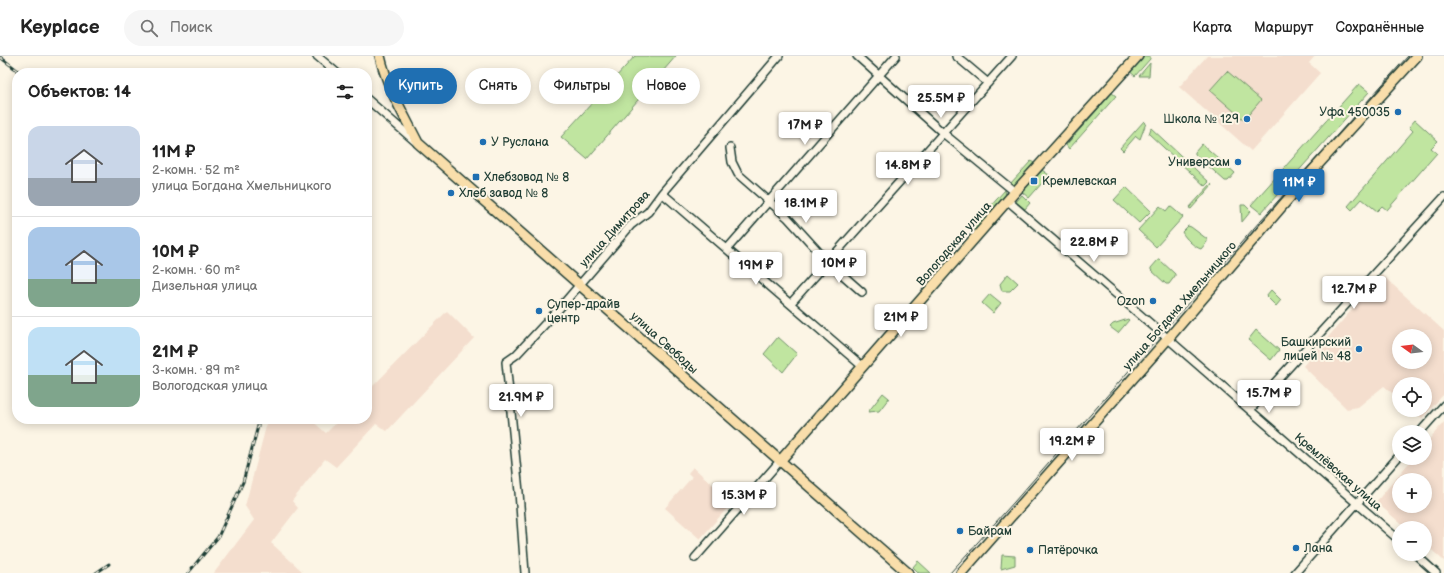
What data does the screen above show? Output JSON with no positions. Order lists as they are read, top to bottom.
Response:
{
  "streets": {
    "main road": ["Вологодская улица", "улица Богдана Хмельницкого", "улица Свободы"],
    "street": ["улица Димитрова", "Кремлёвская улица"]
  },
  "crossings": [
    ["улица Димитрова", "улица Свободы"],
    ["Вологодская улица", "улица Свободы"],
    ["Вологодская улица", "Кремлёвская улица"],
    ["улица Богдана Хмельницкого", "Кремлёвская улица"]
  ],
  "places": {
    "other": [
      "Уфа 450035",
      "Школа № 129",
      "У Руслана",
      "Универсам",
      "Хлеб завод № 8",
      "Ozon",
      "Супер-драйв центр",
      "Башкирский лицей № 48",
      "Байрам",
      "Лана",
      "Пятёрочка"
    ],
    "transit": ["Хлебзовод № 8", "Кремлевская"]
  },
  "north": "left",
  "page": {
    "header": "Keyplace",
    "search": "Поиск",
    "nav": ["Карта", "Маршрут", "Сохранённые"],
    "chip": [
      "Купить",
      "Снять",
      "Фильтры",
      "Новое"
    ],
    "heading": "Объектов: 14",
    "price": [
      "25.5M ₽",
      "17M ₽",
      "14.8M ₽",
      "11M ₽",
      "18.1M ₽",
      "22.8M ₽",
      "10M ₽",
      "19M ₽",
      "12.7M ₽",
      "21M ₽",
      "15.7M ₽",
      "21.9M ₽",
      "19.2M ₽",
      "15.3M ₽"
    ],
    "list": [
      {
        "name": "11M ₽",
        "note": "2-комн. · 52 m² · улица Богдана Хмельницкого"
      },
      {
        "name": "10M ₽",
        "note": "2-комн. · 60 m² · Дизельная улица"
      },
      {
        "name": "21M ₽",
        "note": "3-комн. · 89 m² · Вологодская улица"
      }
    ],
    "map_buttons": ["+", "−"]
  }
}
